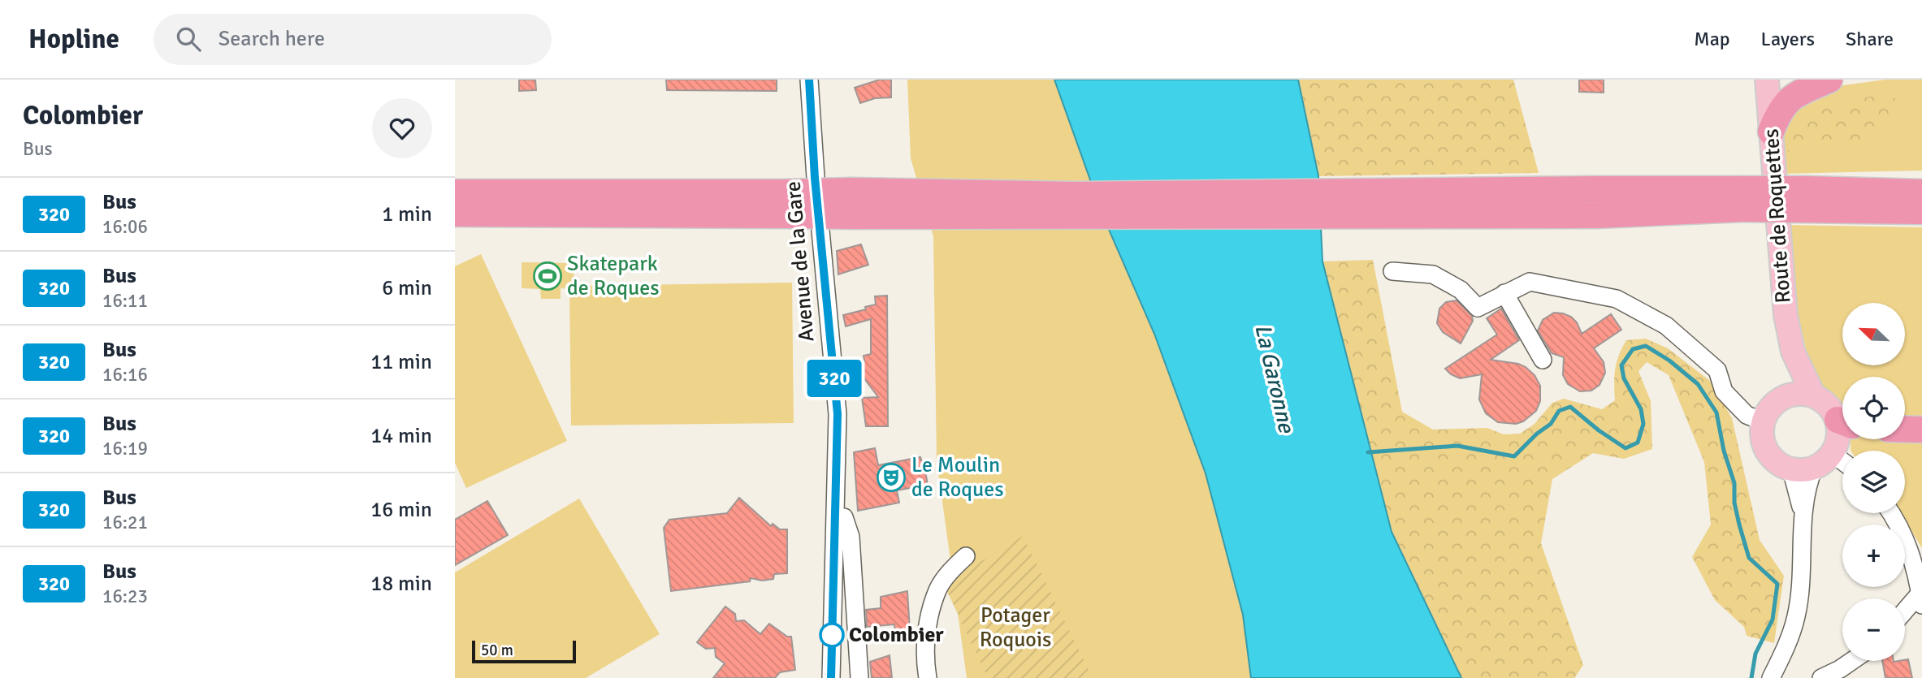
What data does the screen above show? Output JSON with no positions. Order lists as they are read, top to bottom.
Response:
{
  "streets": {
    "main road": ["Route de Roquettes"],
    "street": ["Avenue de la Gare"]
  },
  "water": ["La Garonne"],
  "parks": ["Potager Roquois"],
  "places": {
    "sports": ["Skatepark de Roques"],
    "theatre": ["Le Moulin de Roques"],
    "other": ["Colombier"]
  },
  "lines": ["bus line 320"],
  "scale_bar": "50 m",
  "north": "top left",
  "page": {
    "header": "Hopline",
    "search": "Search here",
    "nav": ["Map", "Layers", "Share"],
    "heading": ["Colombier", "Bus"],
    "on_map": "320",
    "list": [
      {
        "mark": "320",
        "name": "Bus",
        "note": "16:06",
        "value": "1 min"
      },
      {
        "mark": "320",
        "name": "Bus",
        "note": "16:11",
        "value": "6 min"
      },
      {
        "mark": "320",
        "name": "Bus",
        "note": "16:16",
        "value": "11 min"
      },
      {
        "mark": "320",
        "name": "Bus",
        "note": "16:19",
        "value": "14 min"
      },
      {
        "mark": "320",
        "name": "Bus",
        "note": "16:21",
        "value": "16 min"
      },
      {
        "mark": "320",
        "name": "Bus",
        "note": "16:23",
        "value": "18 min"
      }
    ],
    "map_buttons": ["+", "−"],
    "scale": "50 m"
  }
}
